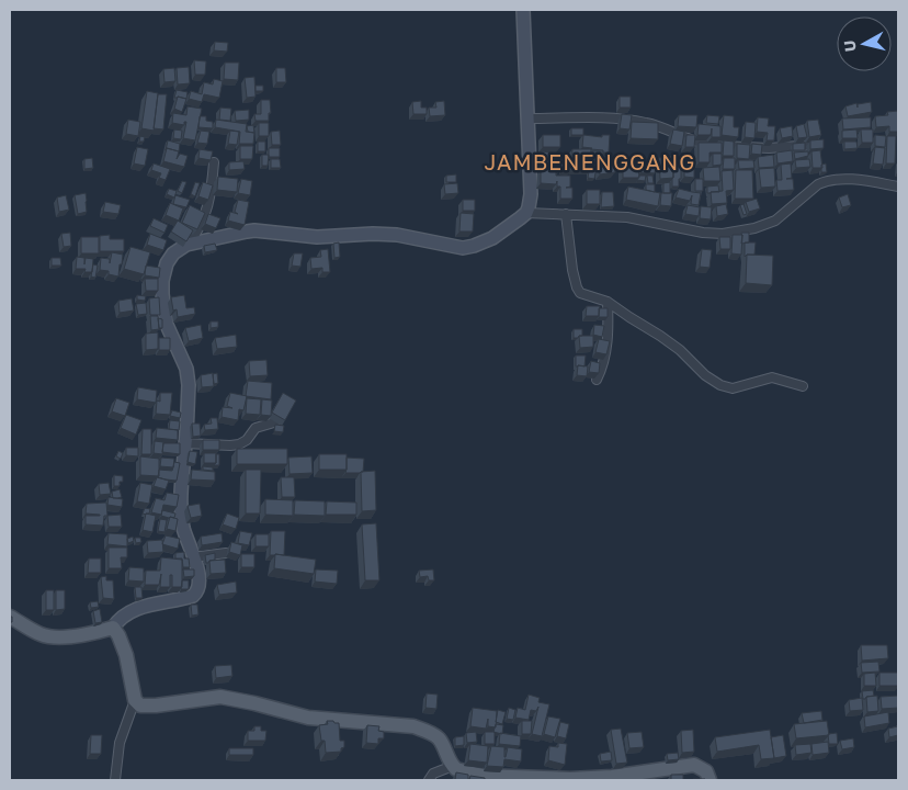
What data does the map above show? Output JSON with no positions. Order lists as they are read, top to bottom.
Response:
{
  "districts": ["JAMBENENGGANG"],
  "north": "left"
}
